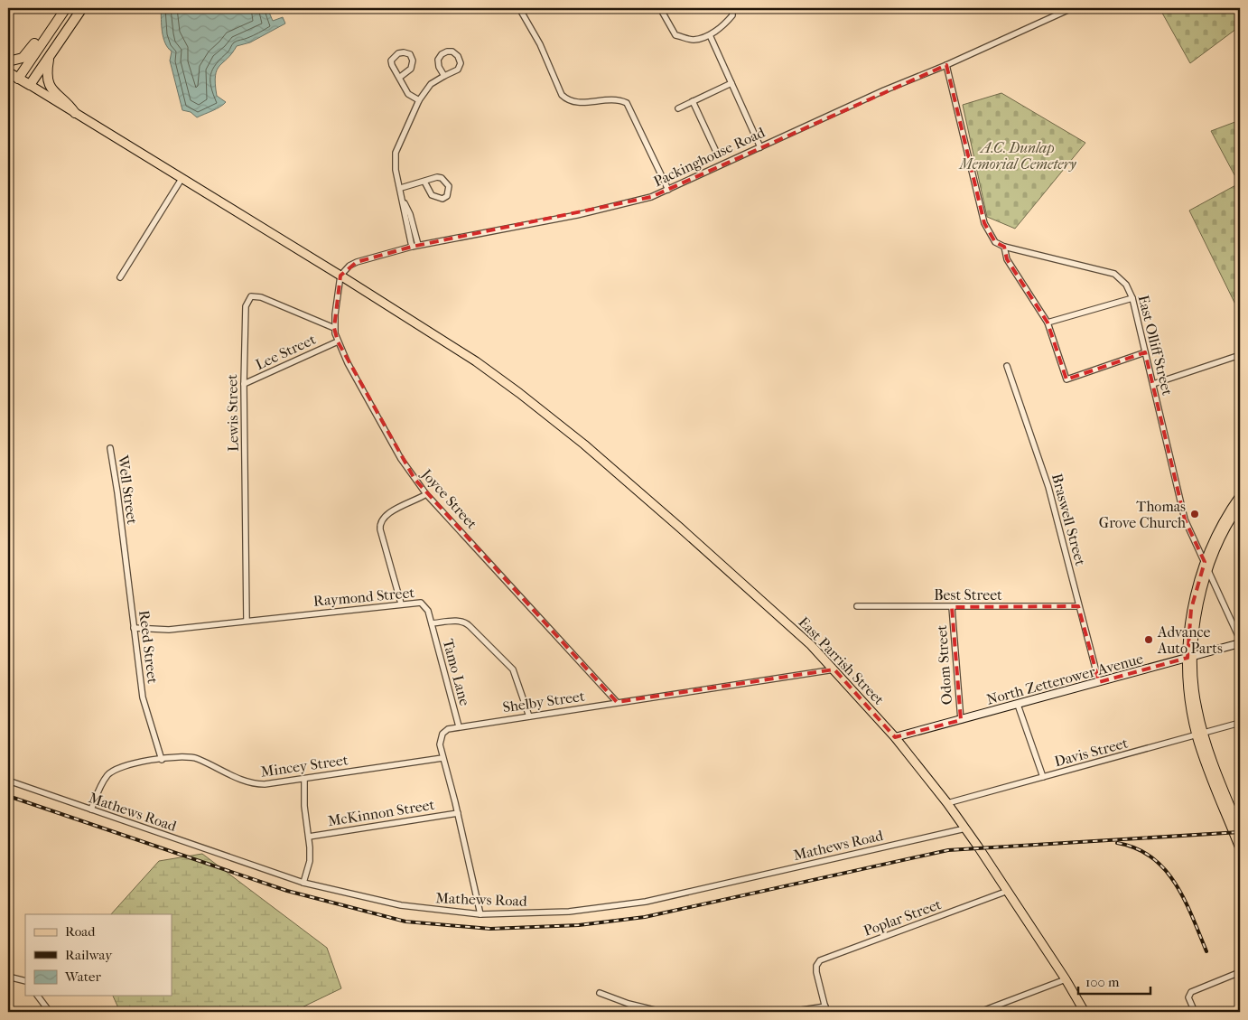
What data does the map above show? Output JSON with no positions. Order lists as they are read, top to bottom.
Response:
{
  "streets": {
    "main road": ["East Parrish Street"],
    "street": [
      "Packinghouse Road",
      "East Olliff Street",
      "Lee Street",
      "Lewis Street",
      "Well Street",
      "Joyce Street",
      "Braswell Street",
      "Best Street",
      "Raymond Street",
      "Reed Street",
      "Odom Street",
      "Tamo Lane",
      "North Zetterower Avenue",
      "Shelby Street",
      "Davis Street",
      "Mincey Street",
      "Mathews Road",
      "McKinnon Street",
      "Poplar Street"
    ]
  },
  "crossings": [
    ["Packinghouse Road", "Joyce Street"],
    ["Packinghouse Road", "East Parrish Street"],
    ["East Olliff Street", "North Zetterower Avenue"],
    ["Lee Street", "Lewis Street"],
    ["Lee Street", "Joyce Street"],
    ["Lewis Street", "Joyce Street"],
    ["Lewis Street", "Raymond Street"],
    ["Well Street", "Reed Street"],
    ["Joyce Street", "East Parrish Street"],
    ["Joyce Street", "Shelby Street"],
    ["Braswell Street", "Best Street"],
    ["Braswell Street", "North Zetterower Avenue"],
    ["Best Street", "Odom Street"],
    ["Raymond Street", "Reed Street"],
    ["Raymond Street", "Tamo Lane"],
    ["Reed Street", "Mincey Street"],
    ["East Parrish Street", "North Zetterower Avenue"],
    ["East Parrish Street", "Shelby Street"],
    ["East Parrish Street", "Davis Street"],
    ["East Parrish Street", "Mathews Road"],
    ["East Parrish Street", "Poplar Street"],
    ["Odom Street", "North Zetterower Avenue"],
    ["Tamo Lane", "Shelby Street"],
    ["Shelby Street", "Mincey Street"],
    ["Shelby Street", "Mathews Road"],
    ["Shelby Street", "McKinnon Street"],
    ["Mincey Street", "Mathews Road"]
  ],
  "parks": ["A.C. Dunlap Memorial Cemetery"],
  "places": ["Thomas Grove Church", "Advance Auto Parts"],
  "legend": ["Road", "Railway", "Water"],
  "scale_bar": "100 m"
}
